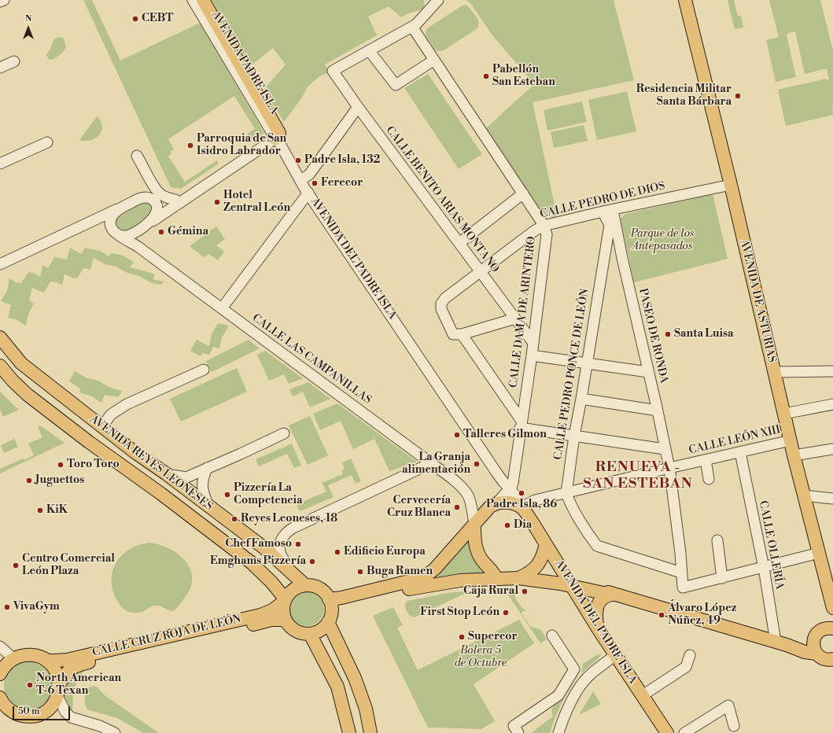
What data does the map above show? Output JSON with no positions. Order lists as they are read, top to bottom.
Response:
{
  "streets": {
    "main road": [
      "AVENIDA DEL PADRE ISLA",
      "AVENIDA DE ASTURIAS",
      "AVENIDA REYES LEONESES",
      "CALLE CRUZ ROJA DE LEÓN"
    ],
    "street": [
      "AVENIDA PADRE ISLA",
      "CALLE BENITO ARIAS MONTANO",
      "CALLE PEDRO DE DIOS",
      "CALLE DAMA DE ARINTERO",
      "PASEO DE RONDA",
      "CALLE LAS CAMPANILLAS",
      "CALLE PEDRO PONCE DE LEÓN",
      "CALLE LEÓN XIII",
      "CALLE OLLERÍA"
    ]
  },
  "crossings": [
    ["AVENIDA PADRE ISLA", "AVENIDA DEL PADRE ISLA"],
    ["CALLE BENITO ARIAS MONTANO", "CALLE PEDRO DE DIOS"],
    ["CALLE BENITO ARIAS MONTANO", "CALLE DAMA DE ARINTERO"],
    ["CALLE PEDRO DE DIOS", "AVENIDA DE ASTURIAS"],
    ["CALLE PEDRO DE DIOS", "CALLE DAMA DE ARINTERO"],
    ["CALLE PEDRO DE DIOS", "PASEO DE RONDA"],
    ["CALLE PEDRO DE DIOS", "CALLE PEDRO PONCE DE LEÓN"],
    ["AVENIDA DEL PADRE ISLA", "CALLE DAMA DE ARINTERO"],
    ["AVENIDA DEL PADRE ISLA", "CALLE LAS CAMPANILLAS"],
    ["AVENIDA DEL PADRE ISLA", "CALLE LEÓN XIII"],
    ["AVENIDA DE ASTURIAS", "CALLE LEÓN XIII"],
    ["CALLE DAMA DE ARINTERO", "CALLE LAS CAMPANILLAS"],
    ["CALLE DAMA DE ARINTERO", "CALLE LEÓN XIII"],
    ["PASEO DE RONDA", "CALLE LEÓN XIII"],
    ["CALLE LAS CAMPANILLAS", "CALLE LEÓN XIII"],
    ["CALLE PEDRO PONCE DE LEÓN", "CALLE LEÓN XIII"],
    ["CALLE LEÓN XIII", "CALLE OLLERÍA"],
    ["AVENIDA REYES LEONESES", "CALLE CRUZ ROJA DE LEÓN"]
  ],
  "districts": ["RENUEVA - SAN ESTEBAN"],
  "parks": ["Parque de los Antepasados", "Bolera 5 de Octubre"],
  "places": [
    "CEBT",
    "Pabellón San Esteban",
    "Residencia Militar Santa Bárbara",
    "Parroquia de San Isidro Labrador",
    "Padre Isla, 132",
    "Ferecor",
    "Hotel Zentral León",
    "Gémina",
    "Santa Luisa",
    "Talleres Gilmon",
    "La Granja alimentación",
    "Toro Toro",
    "Juguettos",
    "Padre Isla, 86",
    "Pizzería La Competencia",
    "Cervecería Cruz Blanca",
    "KiK",
    "Reyes Leoneses, 18",
    "Dia",
    "Chef Famoso",
    "Edificio Europa",
    "Emghams Pizzería",
    "Centro Comercial León Plaza",
    "Buga Ramen",
    "Caja Rural",
    "VivaGym",
    "First Stop León",
    "Álvaro López Núñez, 49",
    "Supercor",
    "North American T-6 Texan"
  ],
  "scale_bar": "50 m",
  "north": "top"
}
